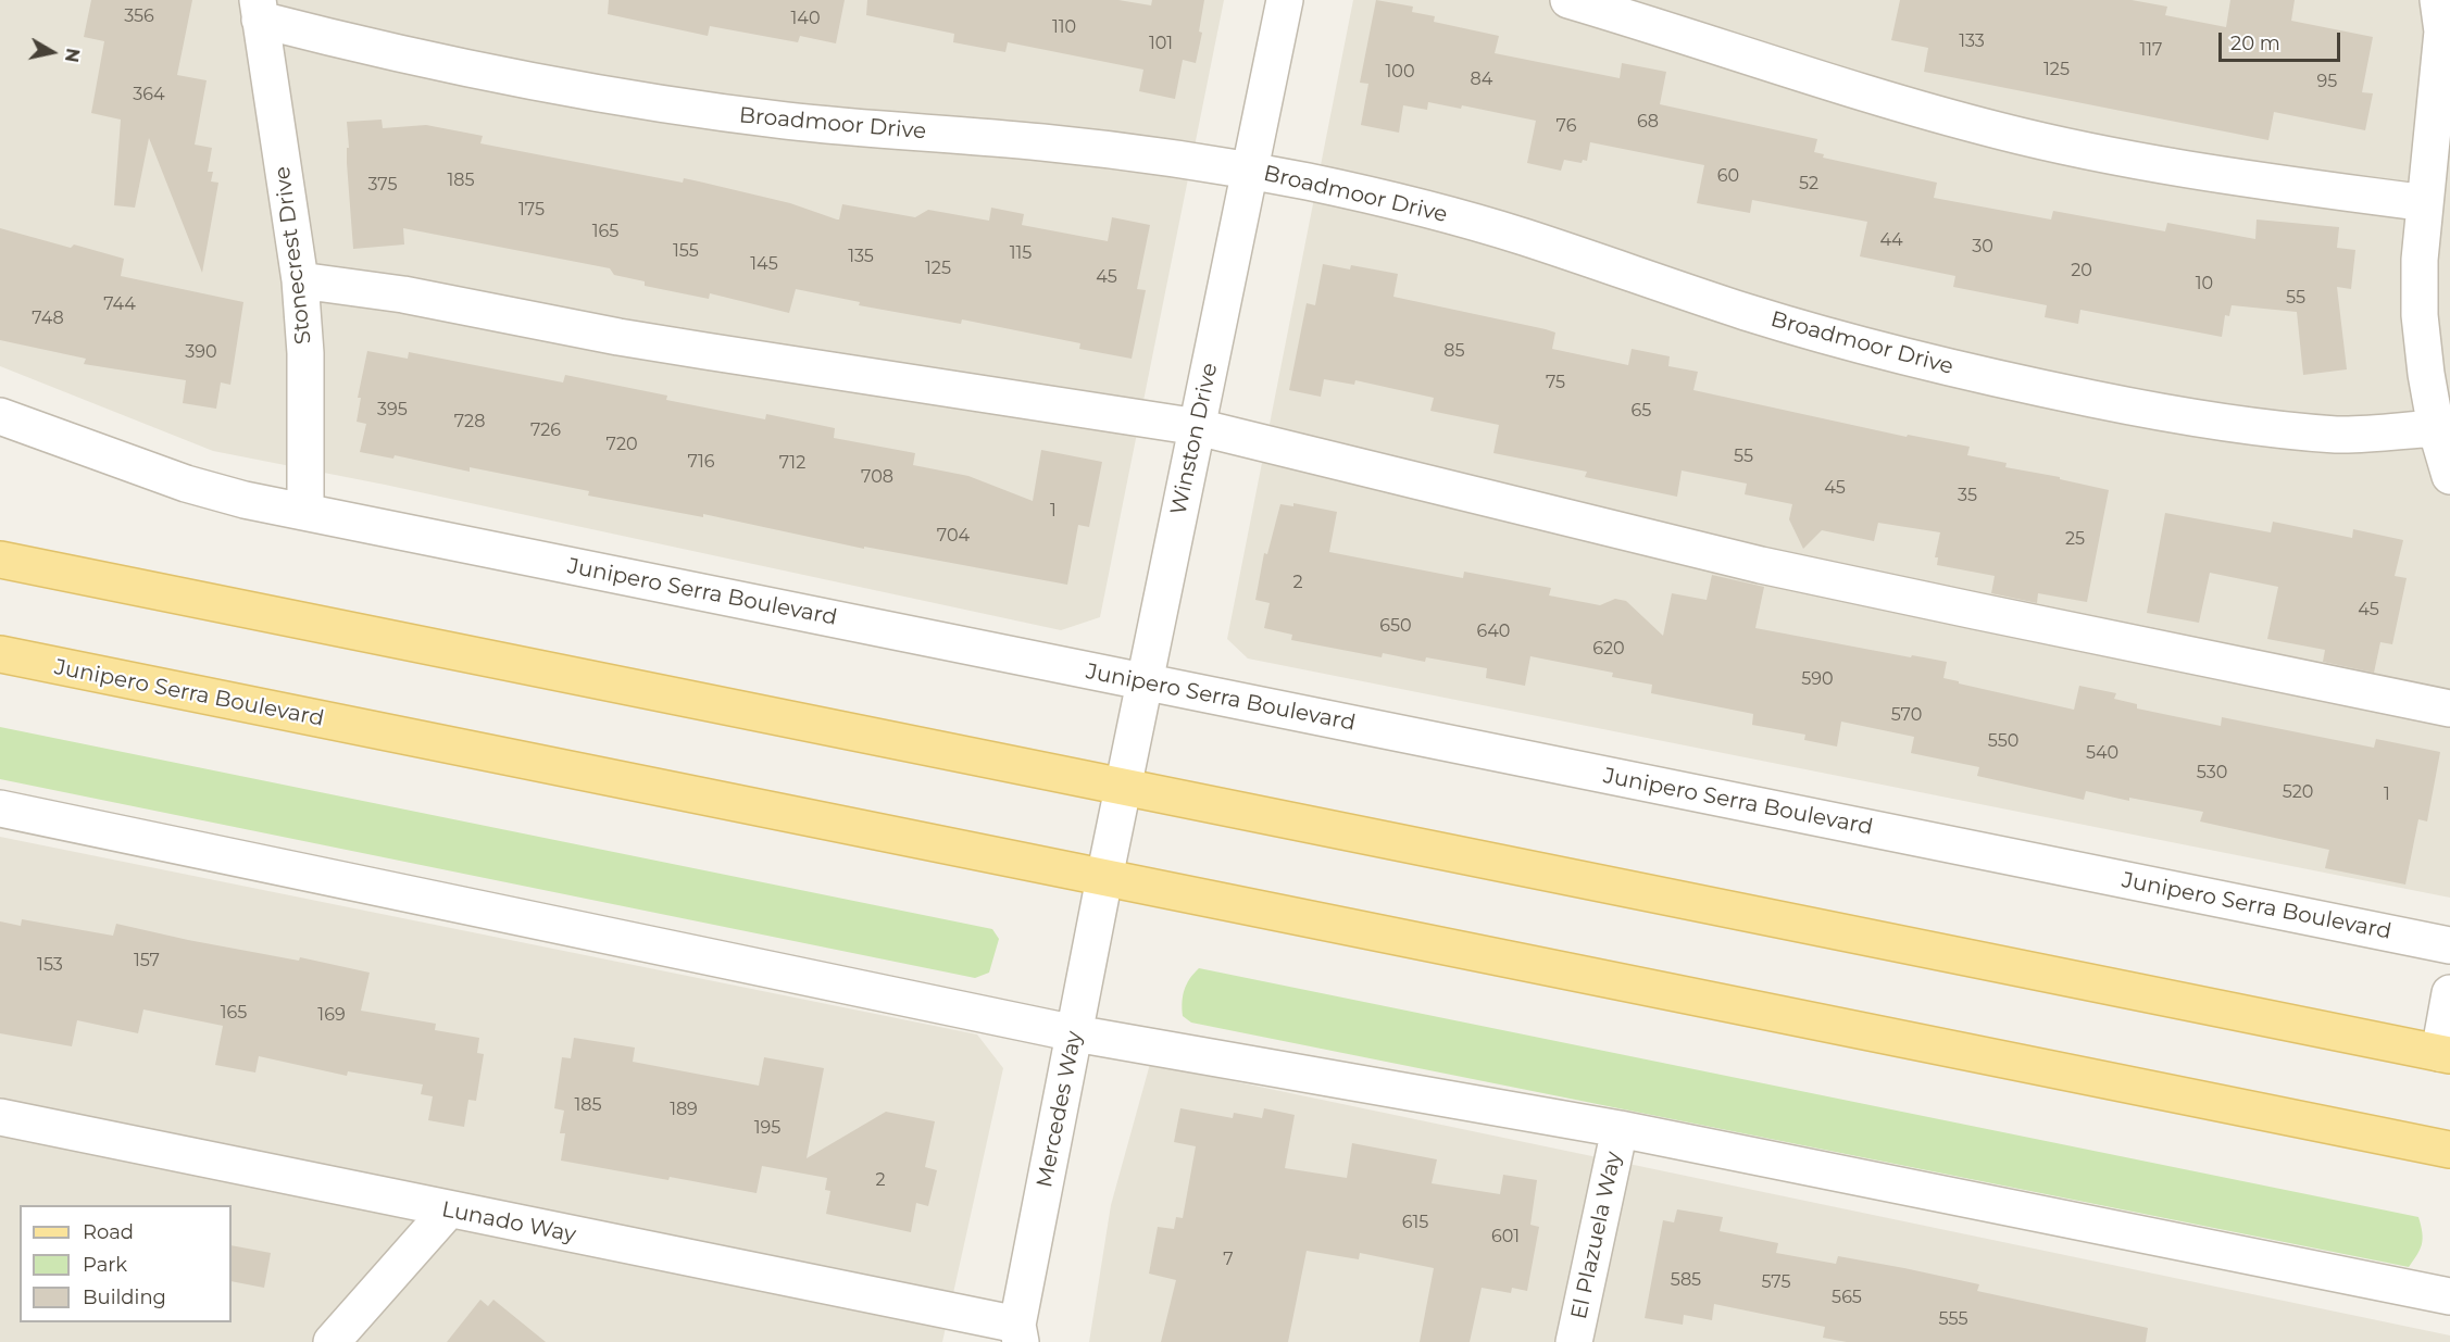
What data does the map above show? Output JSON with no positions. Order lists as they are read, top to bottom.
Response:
{
  "streets": {
    "main road": ["Junipero Serra Boulevard"],
    "street": [
      "Broadmoor Drive",
      "Stonecrest Drive",
      "Winston Drive",
      "Mercedes Way",
      "Lunado Way",
      "El Plazuela Way"
    ]
  },
  "crossings": [
    ["Broadmoor Drive", "Stonecrest Drive"],
    ["Broadmoor Drive", "Winston Drive"],
    ["Stonecrest Drive", "Junipero Serra Boulevard"],
    ["Winston Drive", "Junipero Serra Boulevard"],
    ["Winston Drive", "Mercedes Way"],
    ["Junipero Serra Boulevard", "Mercedes Way"],
    ["Mercedes Way", "Lunado Way"]
  ],
  "house_numbers": [
    "356",
    "140",
    "110",
    "133",
    "101",
    "117",
    "125",
    "100",
    "84",
    "95",
    "364",
    "68",
    "76",
    "60",
    "185",
    "52",
    "375",
    "175",
    "165",
    "44",
    "30",
    "155",
    "115",
    "135",
    "145",
    "125",
    "20",
    "45",
    "10",
    "55",
    "744",
    "748",
    "85",
    "390",
    "75",
    "395",
    "65",
    "728",
    "726",
    "720",
    "55",
    "716",
    "712",
    "708",
    "45",
    "35",
    "1",
    "704",
    "25",
    "2",
    "45",
    "650",
    "640",
    "620",
    "590",
    "570",
    "550",
    "540",
    "530",
    "520",
    "1",
    "157",
    "153",
    "165",
    "169",
    "185",
    "189",
    "195",
    "2",
    "615",
    "601",
    "7",
    "585",
    "575",
    "565",
    "555"
  ],
  "legend": ["Road", "Park", "Building"],
  "scale_bar": "20 m",
  "north": "right"
}
